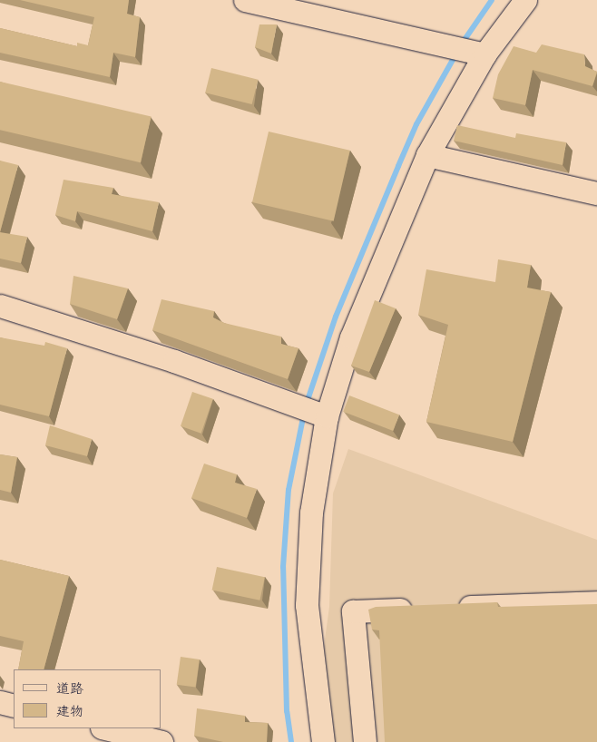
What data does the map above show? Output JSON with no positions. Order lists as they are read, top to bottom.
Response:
{
  "legend": ["道路", "建物"]
}
